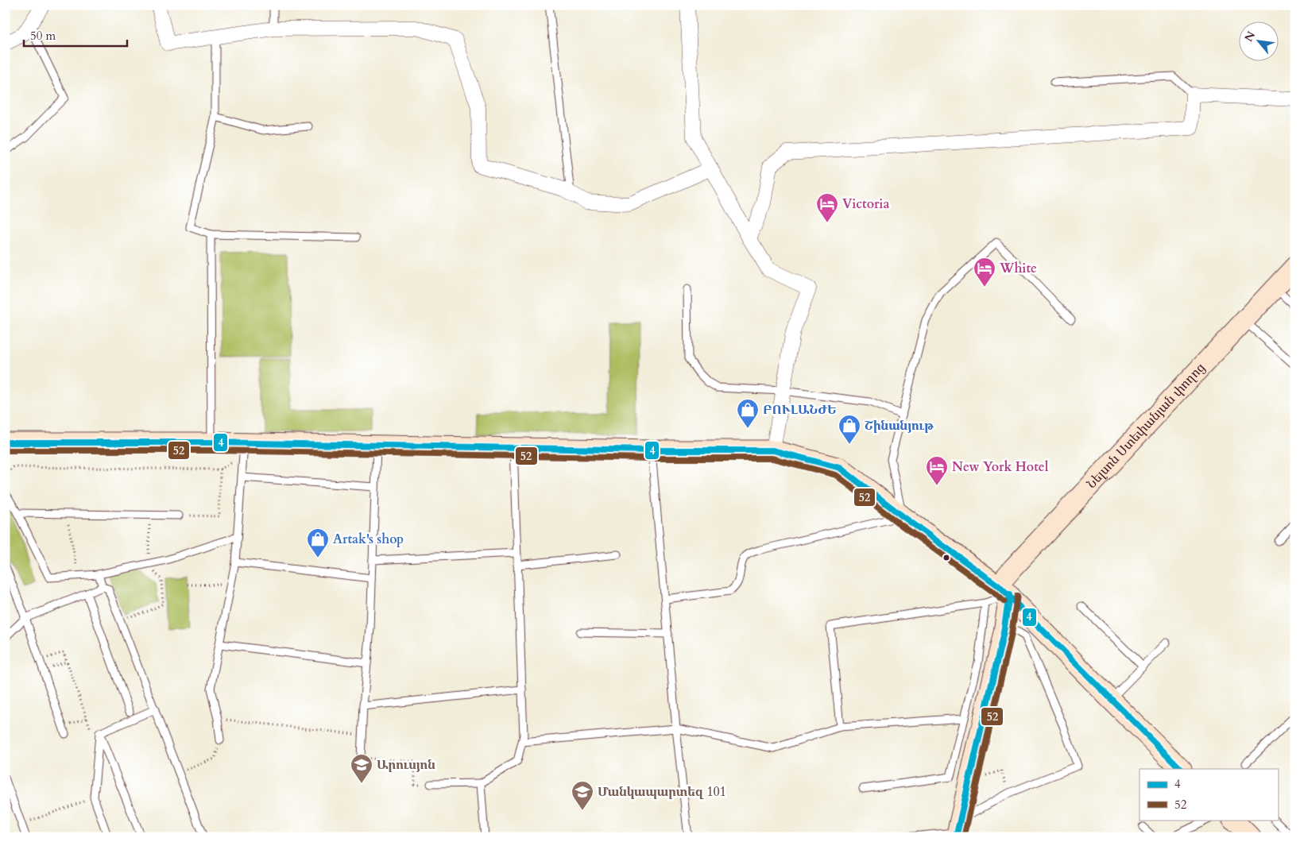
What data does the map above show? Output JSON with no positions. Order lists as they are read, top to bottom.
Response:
{
  "streets": {
    "street": ["Նելսոն Ստեփանյան փողոց"]
  },
  "places": {
    "hotel": ["Victoria", "White", "New York Hotel"],
    "shop": ["ԲՈՒԼԱՆԺԵ", "Շինանյութ", "Artak's shop"],
    "school or university": ["Արուսյոն", "Մանկապարտեզ 101"]
  },
  "lines": ["transit line 4", "transit line 52"],
  "legend": ["4", "52"],
  "scale_bar": "50 m",
  "north": "top left"
}
